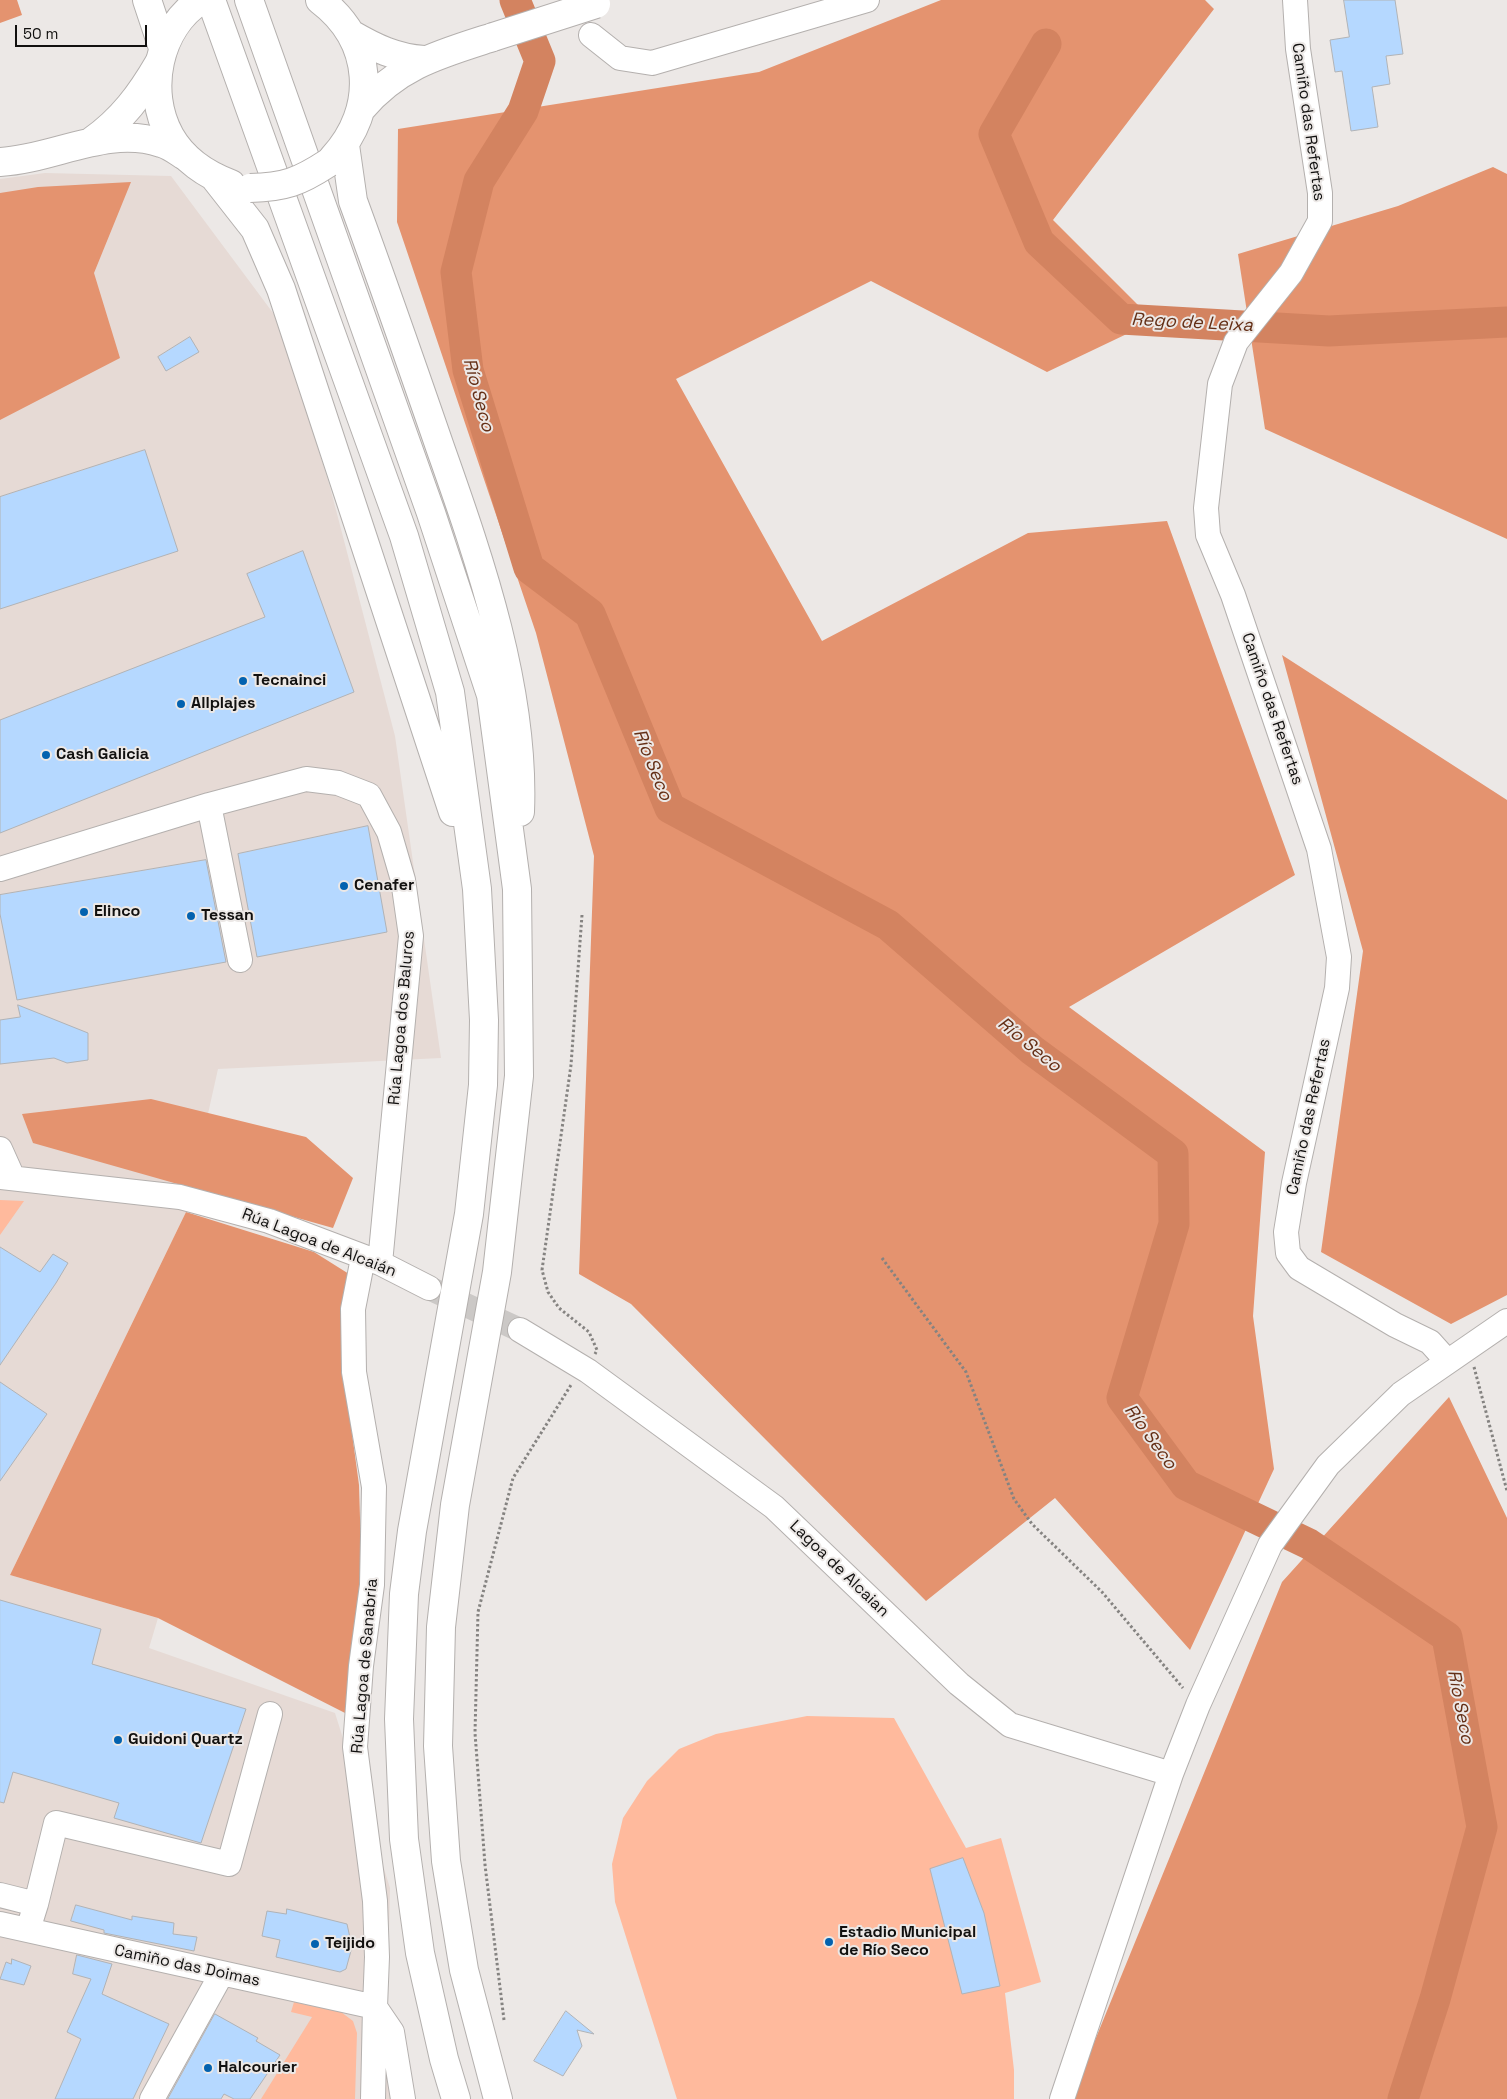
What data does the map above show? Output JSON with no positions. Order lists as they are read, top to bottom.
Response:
{
  "streets": {
    "street": [
      "Camiño das Refertas",
      "Rúa Lagoa dos Baluros",
      "Rúa Lagoa de Alcaián",
      "Lagoa de Alcaian",
      "Rúa Lagoa de Sanabria",
      "Camiño das Doimas"
    ]
  },
  "crossings": [
    ["Rúa Lagoa dos Baluros", "Rúa Lagoa de Alcaián"],
    ["Rúa Lagoa dos Baluros", "Rúa Lagoa de Sanabria"],
    ["Rúa Lagoa de Alcaián", "Rúa Lagoa de Sanabria"],
    ["Rúa Lagoa de Sanabria", "Camiño das Doimas"]
  ],
  "water": ["Rego de Leixa", "Río Seco"],
  "places": [
    "Tecnainci",
    "Allplajes",
    "Cash Galicia",
    "Cenafer",
    "Elinco",
    "Tessan",
    "Guidoni Quartz",
    "Estadio Municipal de Río Seco",
    "Teijido",
    "Halcourier"
  ],
  "scale_bar": "50 m"
}
